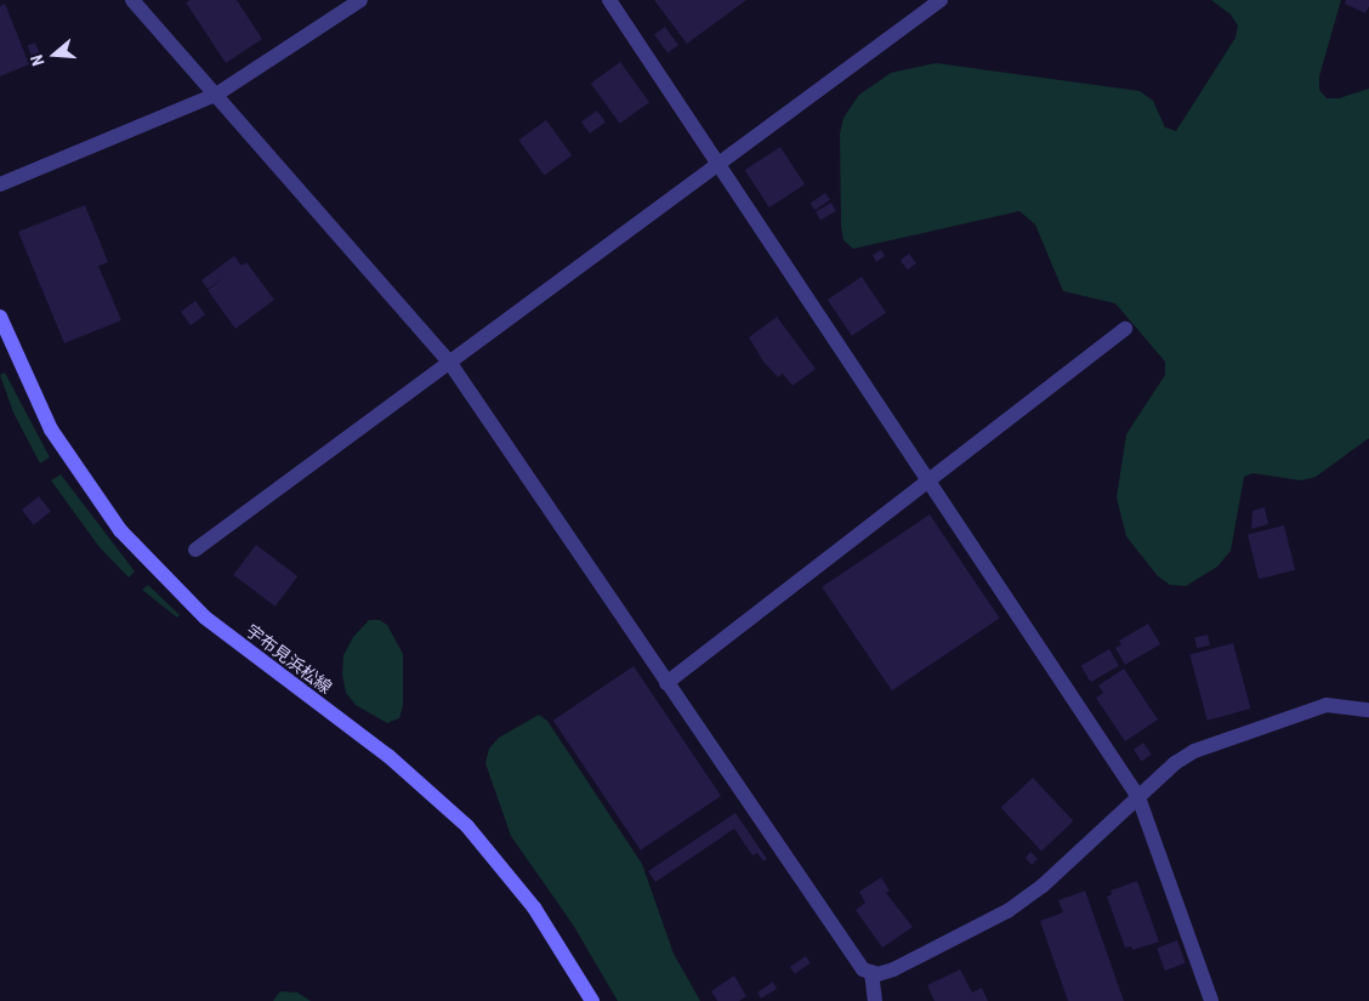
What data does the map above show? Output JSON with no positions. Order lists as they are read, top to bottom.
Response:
{
  "streets": {
    "main road": ["宇布見浜松線"]
  },
  "north": "left"
}
